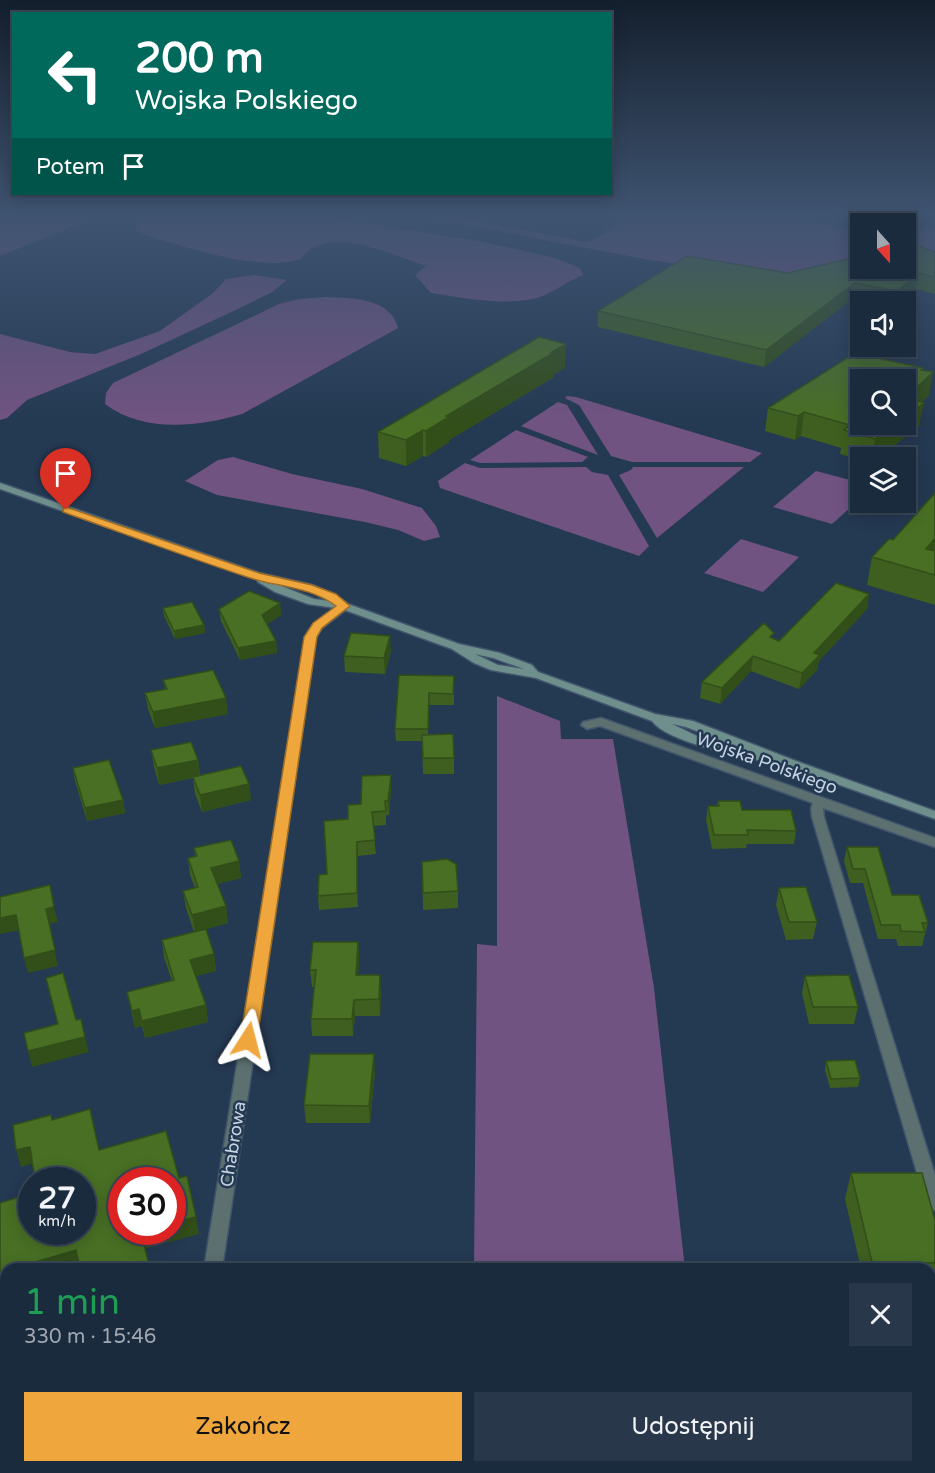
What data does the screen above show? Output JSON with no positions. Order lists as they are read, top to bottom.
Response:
{
  "streets": {
    "main road": ["Wojska Polskiego"],
    "street": ["Chabrowa"]
  },
  "crossings": [
    ["Wojska Polskiego", "Chabrowa"]
  ],
  "north": "bottom",
  "page": {
    "turn": ["200 m", "Wojska Polskiego"],
    "then": "Potem",
    "speed": "27 km/h",
    "limit": "30",
    "heading": ["1 min", "330 m · 15:46"],
    "buttons": ["Zakończ", "Udostępnij"]
  }
}
